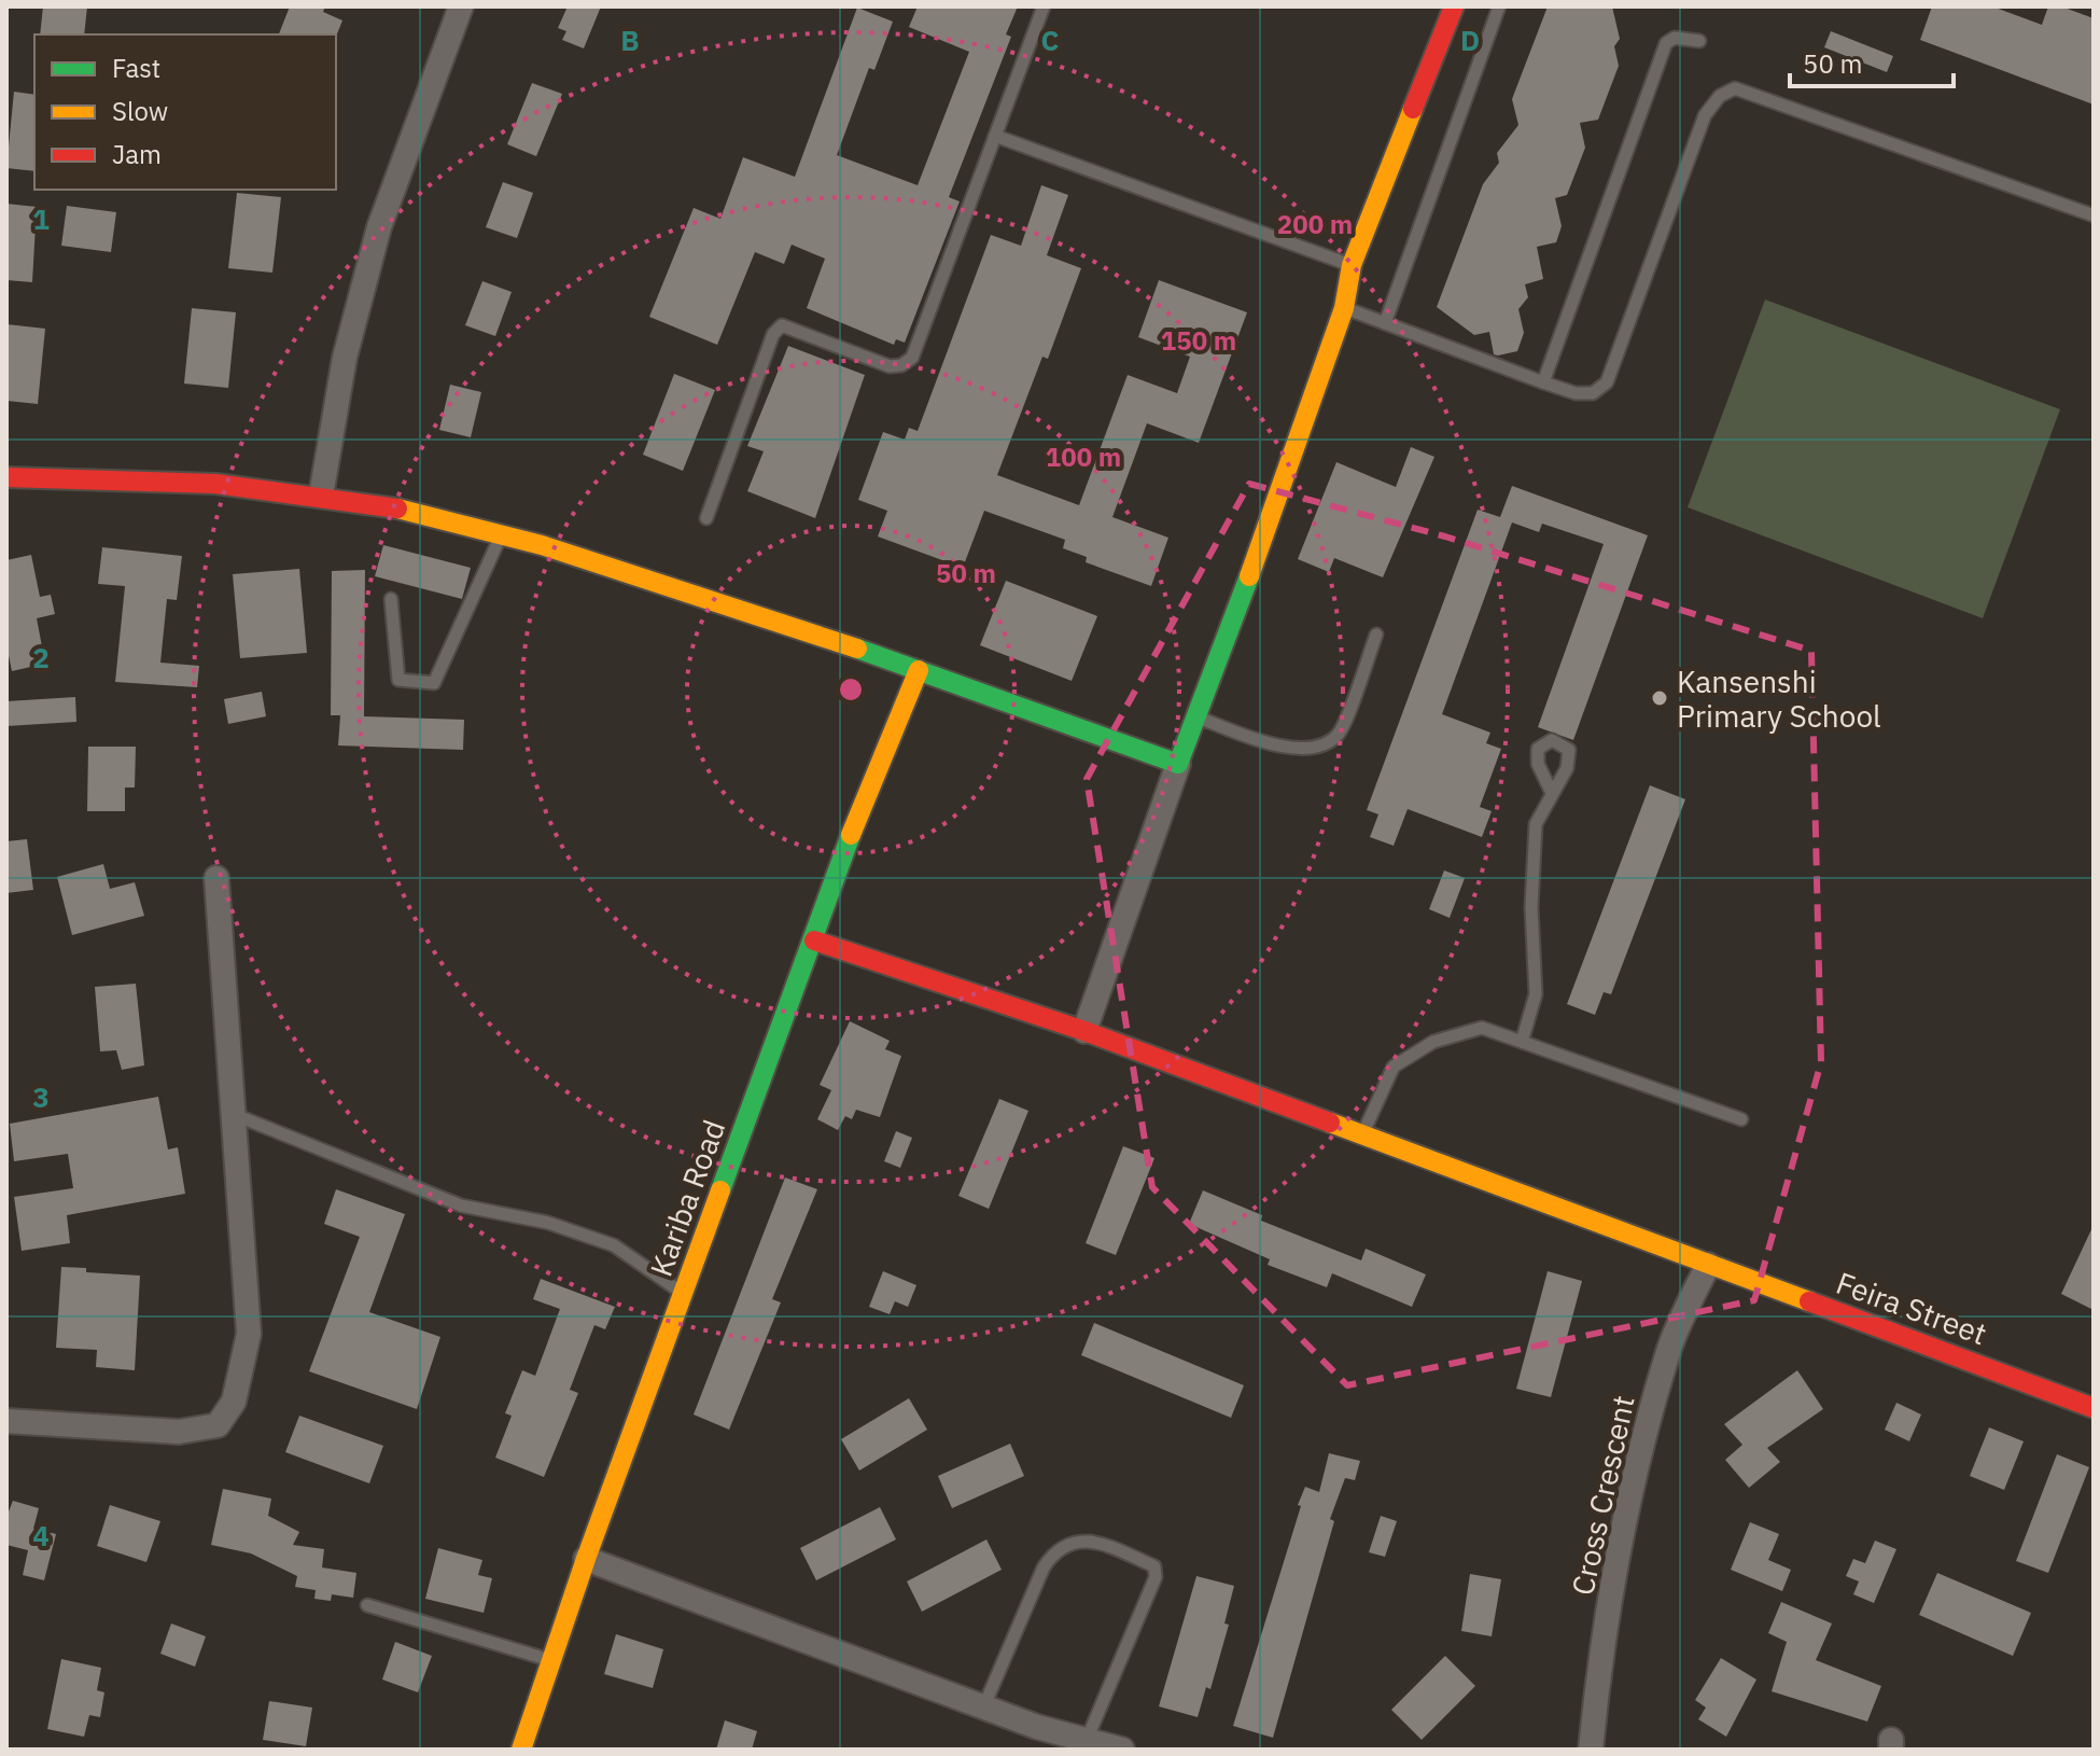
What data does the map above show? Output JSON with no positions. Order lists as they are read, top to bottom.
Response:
{
  "streets": {
    "street": ["Kariba Road", "Feira Street", "Cross Crescent"]
  },
  "crossings": [
    ["Kariba Road", "Feira Street"],
    ["Feira Street", "Cross Crescent"]
  ],
  "places": ["Kansenshi Primary School"],
  "legend": ["Fast", "Slow", "Jam"],
  "scale_bar": "50 m",
  "grid": {
    "columns": ["B", "C", "D"],
    "rows": [
      "1",
      "2",
      "3",
      "4"
    ]
  },
  "rings": [
    "200 m",
    "150 m",
    "100 m",
    "50 m"
  ]
}
